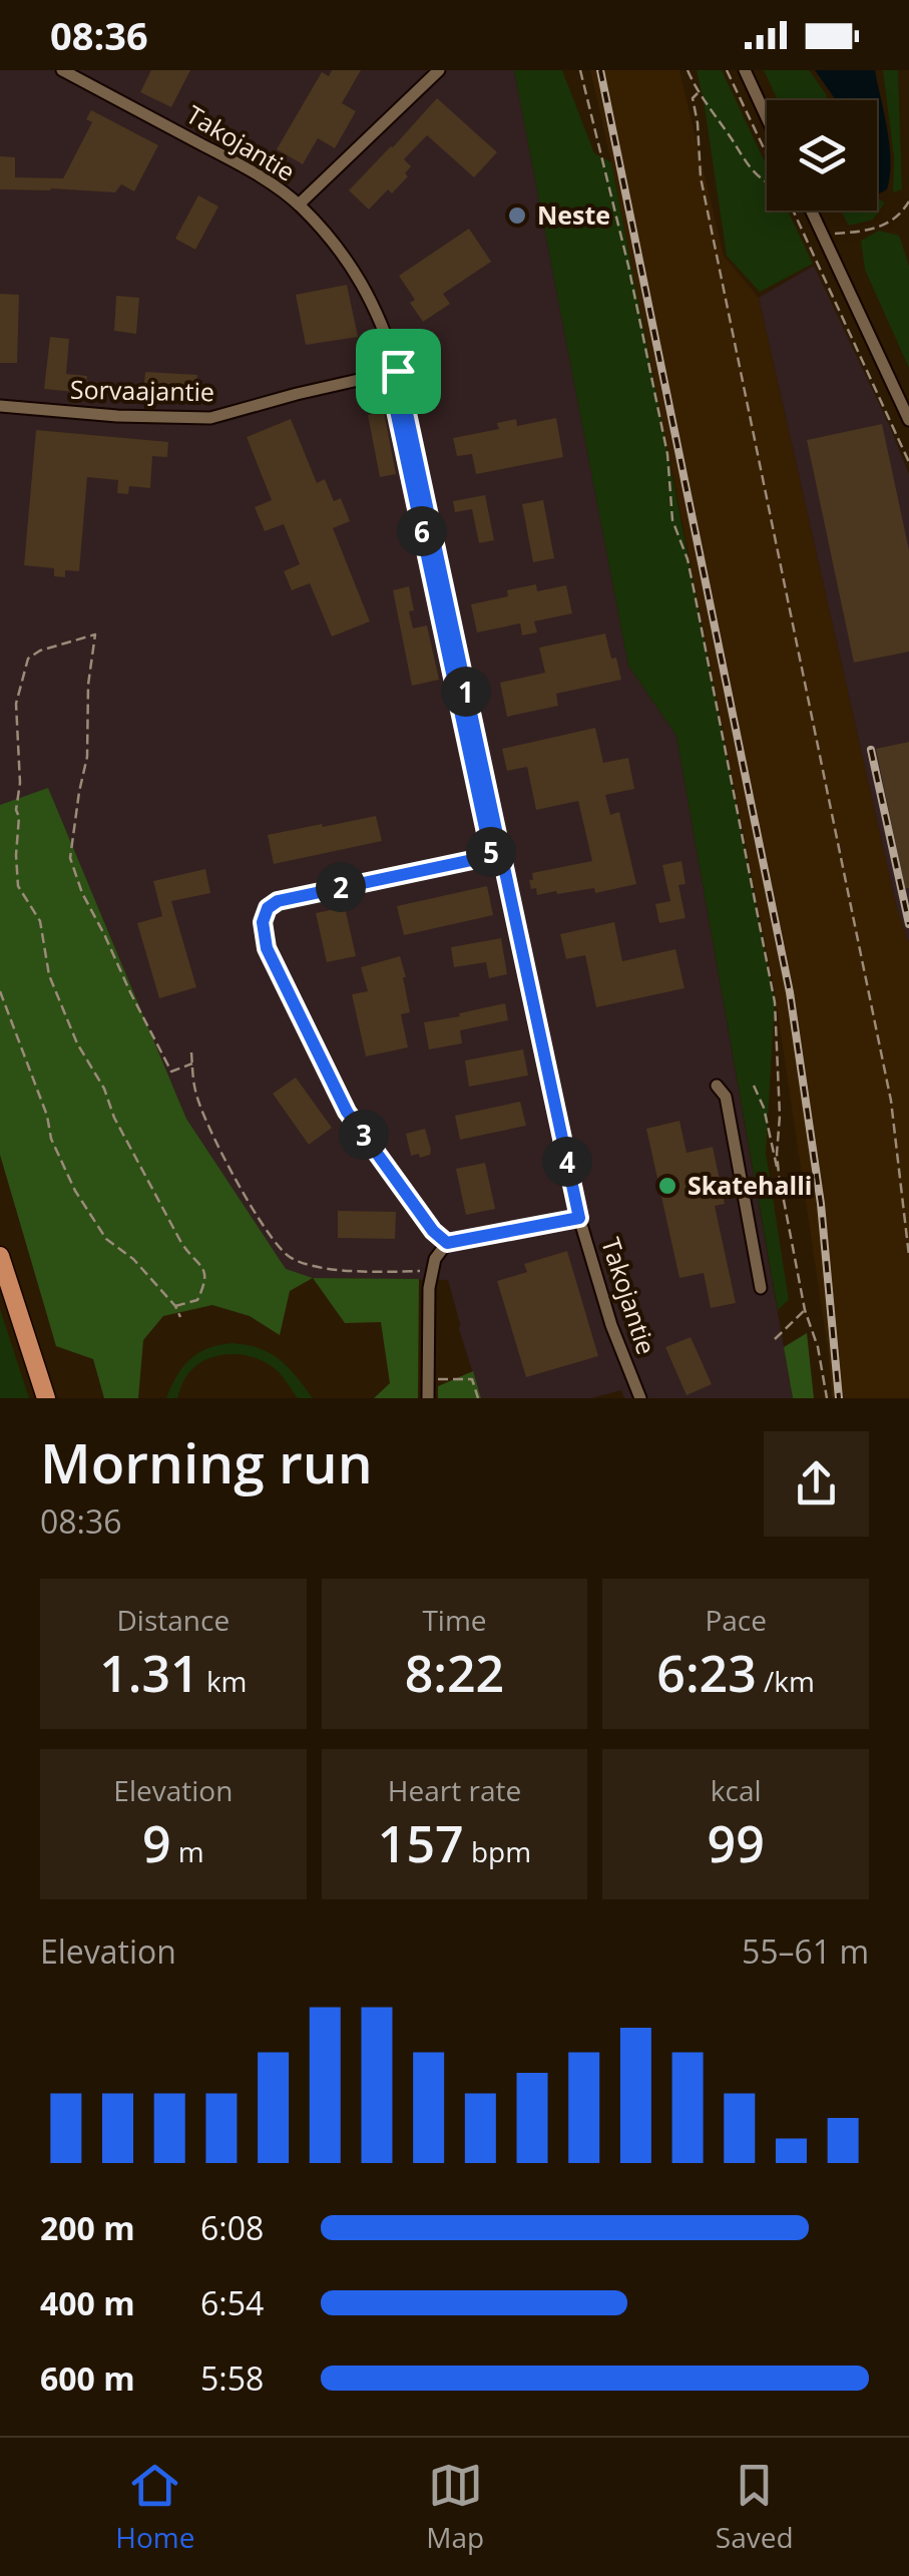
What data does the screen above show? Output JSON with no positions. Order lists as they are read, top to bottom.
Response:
{
  "streets": {
    "street": ["Takojantie", "Sorvaajantie"]
  },
  "crossings": [
    ["Takojantie", "Sorvaajantie"]
  ],
  "places": ["Neste", "Skatehalli"],
  "page": {
    "status": "08:36",
    "pins": [
      "6",
      "1",
      "5",
      "2",
      "3",
      "4"
    ],
    "heading": ["Morning run", "08:36"],
    "stats": [
      ["Distance", "1.31 km"],
      ["Time", "8:22"],
      ["Pace", "6:23 /km"],
      ["Elevation", "9 m"],
      ["Heart rate", "157 bpm"],
      ["kcal", "99"]
    ],
    "chart": ["Elevation", "55–61 m"],
    "list": [
      {
        "name": "200 m",
        "note": "6:08"
      },
      {
        "name": "400 m",
        "note": "6:54"
      },
      {
        "name": "600 m",
        "note": "5:58"
      }
    ],
    "tabs": ["Home", "Map", "Saved"]
  }
}
